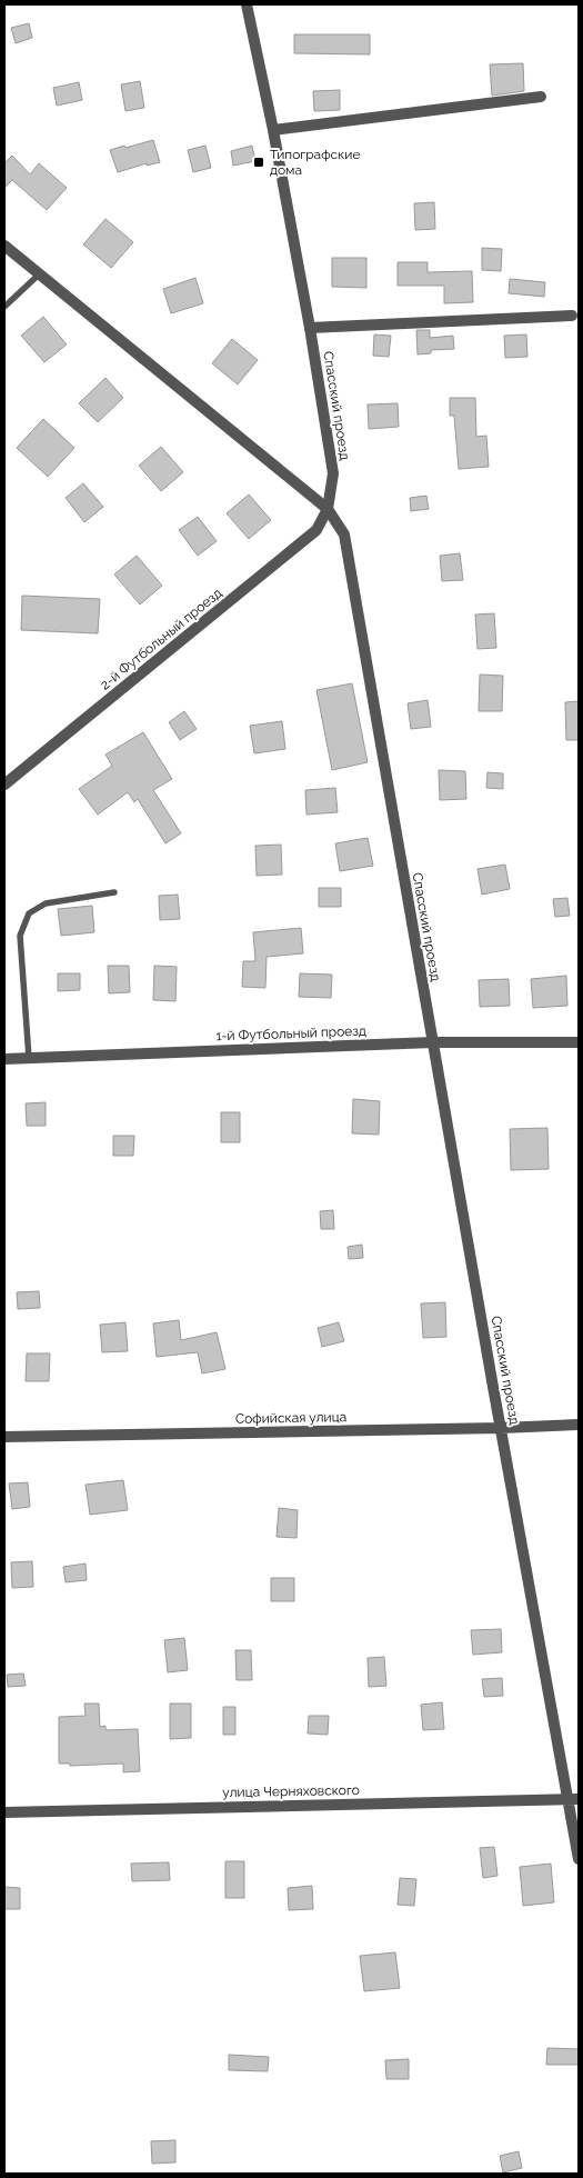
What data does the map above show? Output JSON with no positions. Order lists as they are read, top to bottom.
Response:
{
  "streets": {
    "street": [
      "Спасский проезд",
      "2-й Футбольный проезд",
      "1-й Футбольный проезд",
      "Софийская улица",
      "улица Черняховского"
    ]
  },
  "crossings": [
    ["Спасский проезд", "2-й Футбольный проезд"],
    ["Спасский проезд", "1-й Футбольный проезд"],
    ["Спасский проезд", "Софийская улица"],
    ["Спасский проезд", "улица Черняховского"]
  ],
  "places": {
    "transit": ["Типографские дома"]
  }
}
